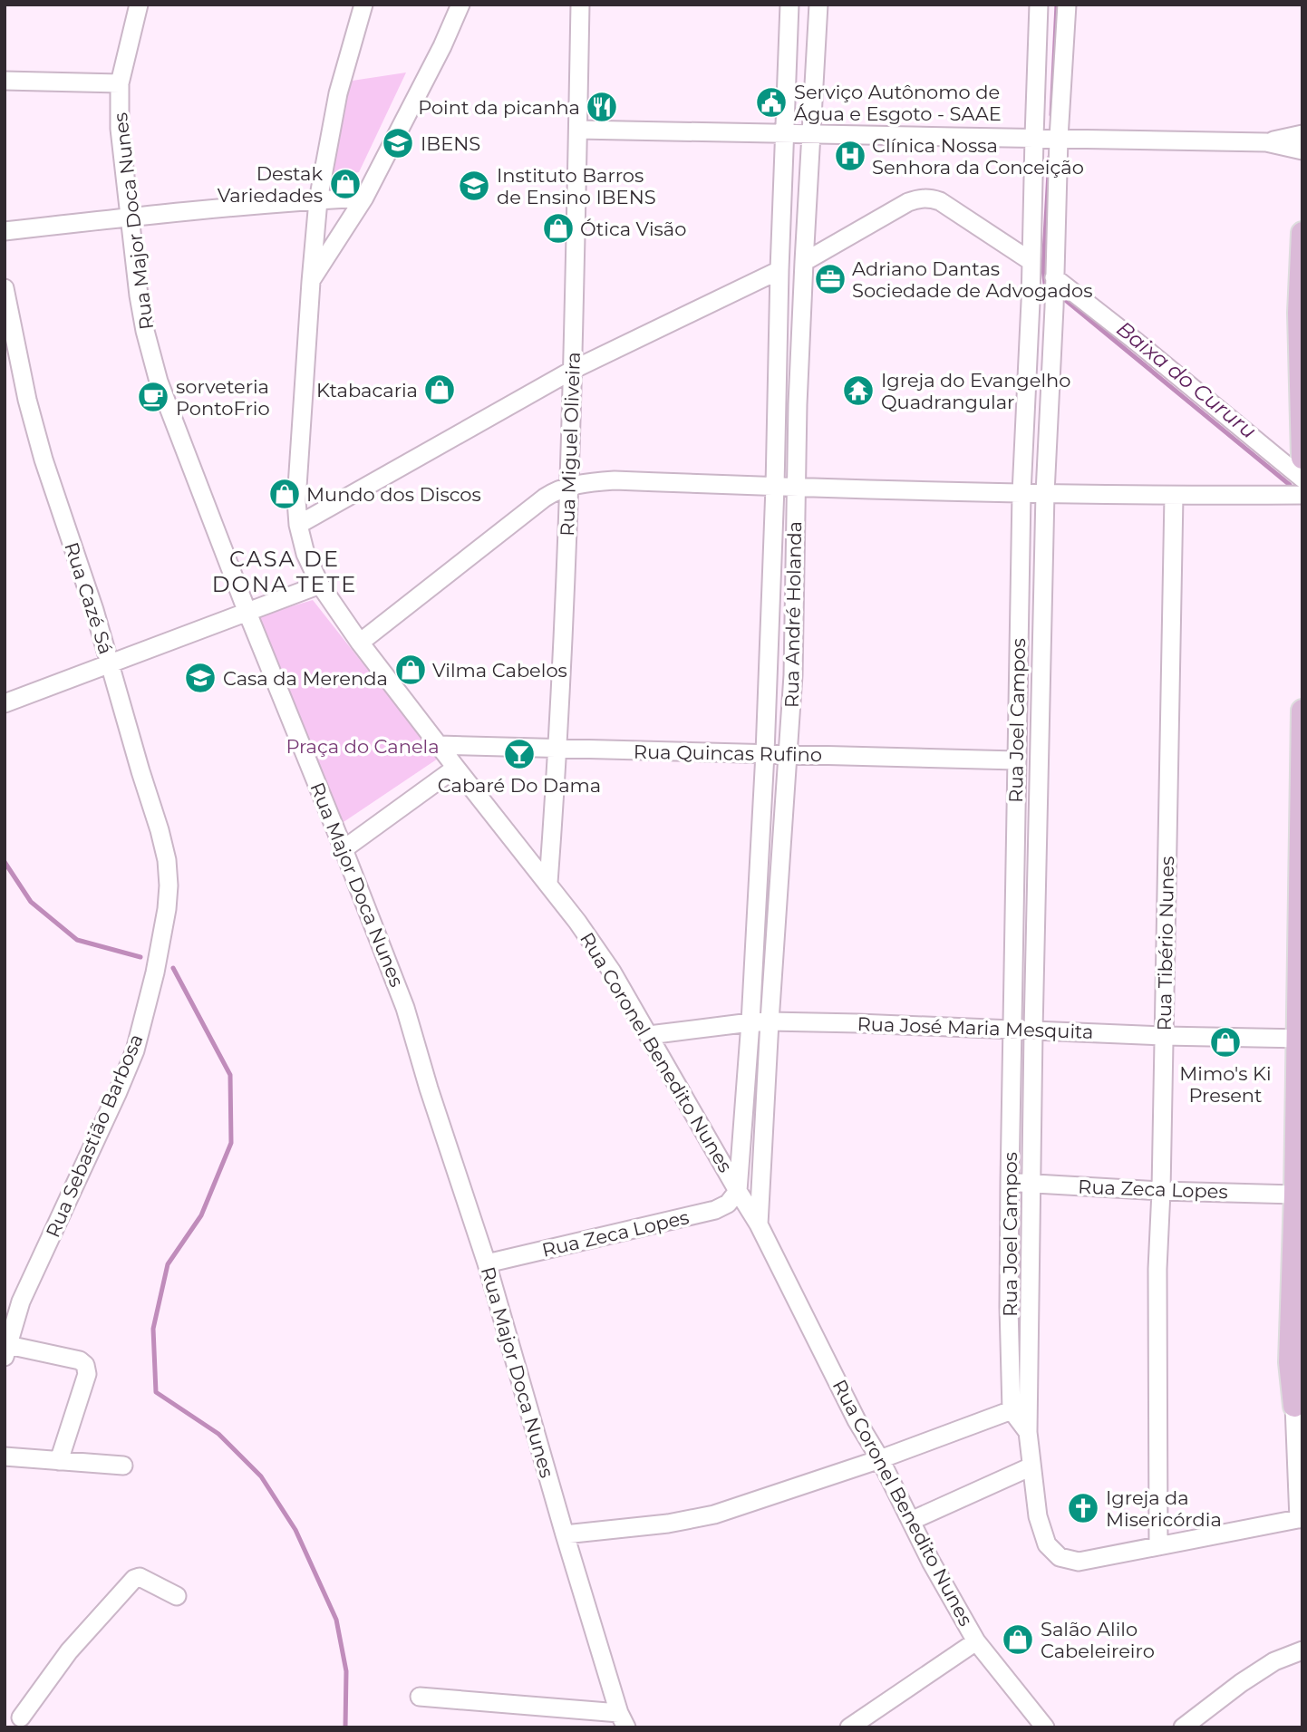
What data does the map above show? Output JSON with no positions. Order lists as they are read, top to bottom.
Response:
{
  "streets": {
    "street": [
      "Rua Major Doca Nunes",
      "Rua Miguel Oliveira",
      "Rua Cazé Sá",
      "Rua André Holanda",
      "Rua Joel Campos",
      "Rua Quincas Rufino",
      "Rua Tibério Nunes",
      "Rua José Maria Mesquita",
      "Rua Coronel Benedito Nunes",
      "Rua Sebastião Barbosa",
      "Rua Zeca Lopes"
    ]
  },
  "crossings": [
    ["Rua Major Doca Nunes", "Rua Zeca Lopes"],
    ["Rua Miguel Oliveira", "Rua Quincas Rufino"],
    ["Rua Miguel Oliveira", "Rua Coronel Benedito Nunes"],
    ["Rua Cazé Sá", "Rua Sebastião Barbosa"],
    ["Rua André Holanda", "Rua Quincas Rufino"],
    ["Rua André Holanda", "Rua José Maria Mesquita"],
    ["Rua André Holanda", "Rua Coronel Benedito Nunes"],
    ["Rua André Holanda", "Rua Zeca Lopes"],
    ["Rua Joel Campos", "Rua Quincas Rufino"],
    ["Rua Joel Campos", "Rua José Maria Mesquita"],
    ["Rua Joel Campos", "Rua Zeca Lopes"],
    ["Rua Quincas Rufino", "Rua Coronel Benedito Nunes"],
    ["Rua Tibério Nunes", "Rua José Maria Mesquita"],
    ["Rua Tibério Nunes", "Rua Zeca Lopes"],
    ["Rua José Maria Mesquita", "Rua Coronel Benedito Nunes"],
    ["Rua Coronel Benedito Nunes", "Rua Zeca Lopes"]
  ],
  "districts": ["CASA DE DONA TETE"],
  "water": ["Baixa do Cururu"],
  "parks": ["Praça do Canela"],
  "places": {
    "public building": ["Serviço Autônomo de Água e Esgoto - SAAE"],
    "restaurant": ["Point da picanha"],
    "school or university": ["IBENS", "Instituto Barros de Ensino IBENS", "Casa da Merenda"],
    "hospital": ["Clínica Nossa Senhora da Conceição"],
    "shop": [
      "Destak Variedades",
      "Ótica Visão",
      "Ktabacaria",
      "Mundo dos Discos",
      "Vilma Cabelos",
      "Mimo's Ki Present",
      "Salão Alilo Cabeleireiro"
    ],
    "office": ["Adriano Dantas Sociedade de Advogados"],
    "temple": ["Igreja do Evangelho Quadrangular"],
    "cafe": ["sorveteria PontoFrio"],
    "bar": ["Cabaré Do Dama"],
    "church": ["Igreja da Misericórdia"]
  }
}
